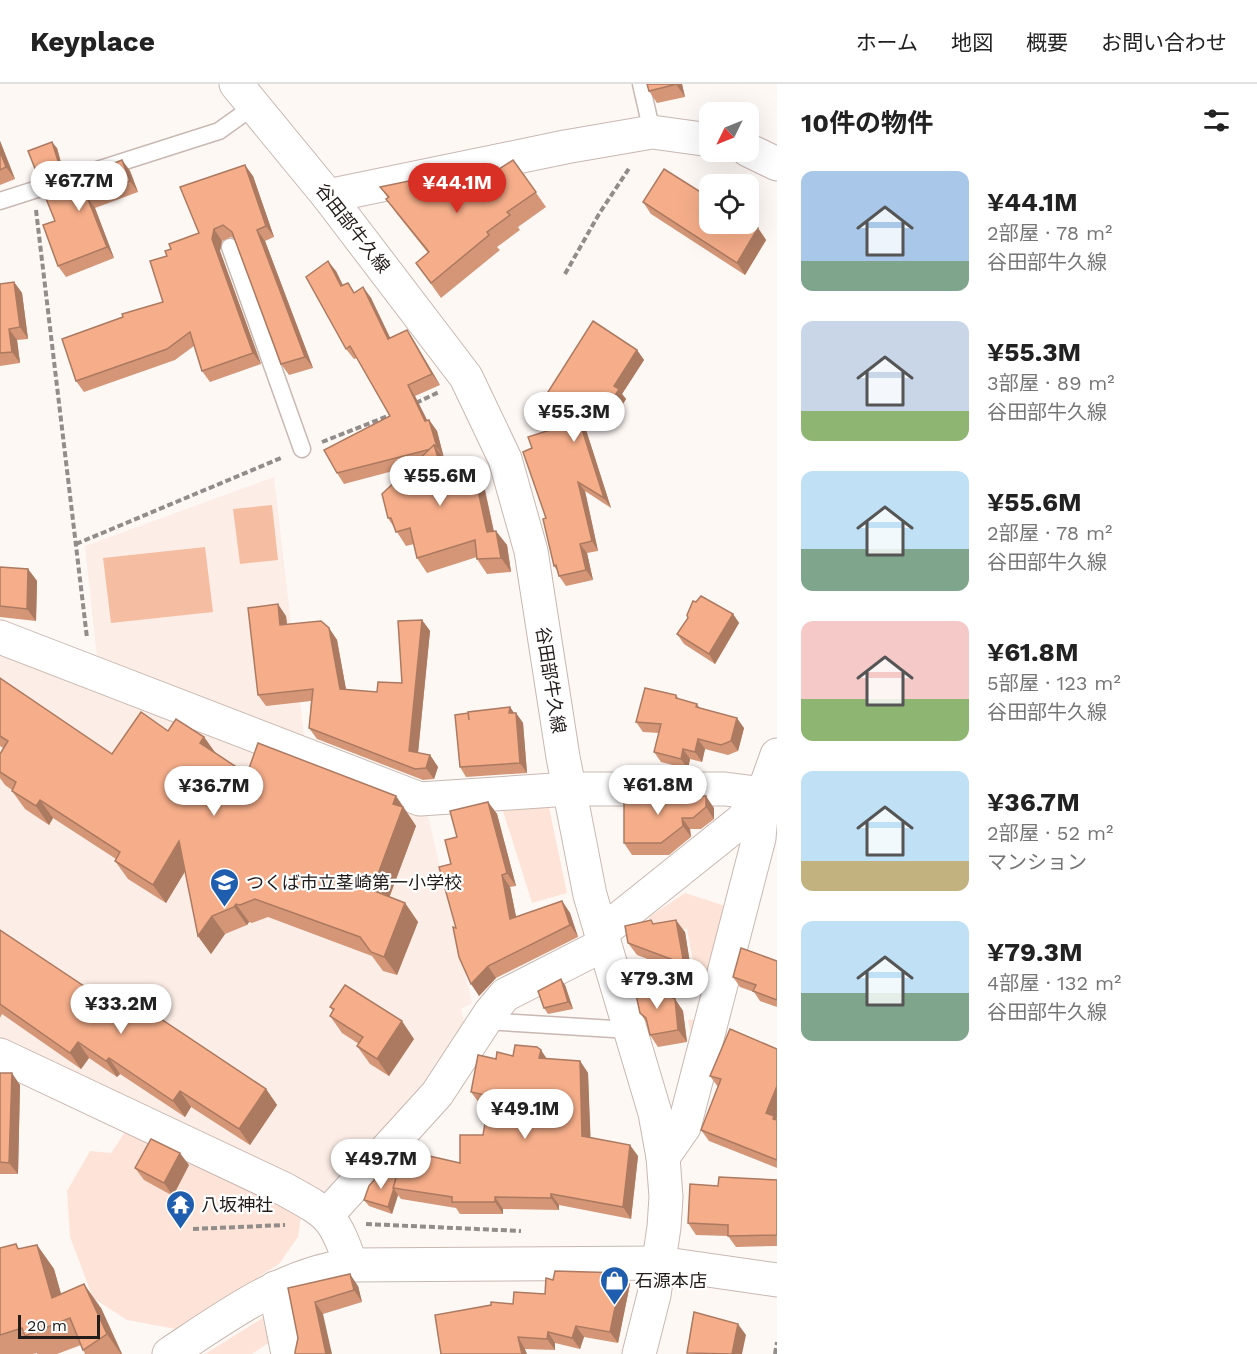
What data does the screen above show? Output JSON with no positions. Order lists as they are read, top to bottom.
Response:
{
  "streets": {
    "street": ["谷田部牛久線"]
  },
  "places": {
    "school or university": ["つくば市立茎崎第一小学校"],
    "temple": ["八坂神社"],
    "shop": ["石源本店"]
  },
  "scale_bar": "20 m",
  "north": "bottom left",
  "page": {
    "header": "Keyplace",
    "nav": [
      "ホーム",
      "地図",
      "概要",
      "お問い合わせ"
    ],
    "heading": "10件の物件",
    "list": [
      {
        "name": "¥44.1M",
        "note": "2部屋 · 78 m² · 谷田部牛久線"
      },
      {
        "name": "¥55.3M",
        "note": "3部屋 · 89 m² · 谷田部牛久線"
      },
      {
        "name": "¥55.6M",
        "note": "2部屋 · 78 m² · 谷田部牛久線"
      },
      {
        "name": "¥61.8M",
        "note": "5部屋 · 123 m² · 谷田部牛久線"
      },
      {
        "name": "¥36.7M",
        "note": "2部屋 · 52 m² · マンション"
      },
      {
        "name": "¥79.3M",
        "note": "4部屋 · 132 m² · 谷田部牛久線"
      }
    ],
    "price": [
      "¥67.7M",
      "¥44.1M",
      "¥55.3M",
      "¥55.6M",
      "¥61.8M",
      "¥36.7M",
      "¥79.3M",
      "¥33.2M",
      "¥49.1M",
      "¥49.7M"
    ],
    "scale": "20 m"
  }
}
